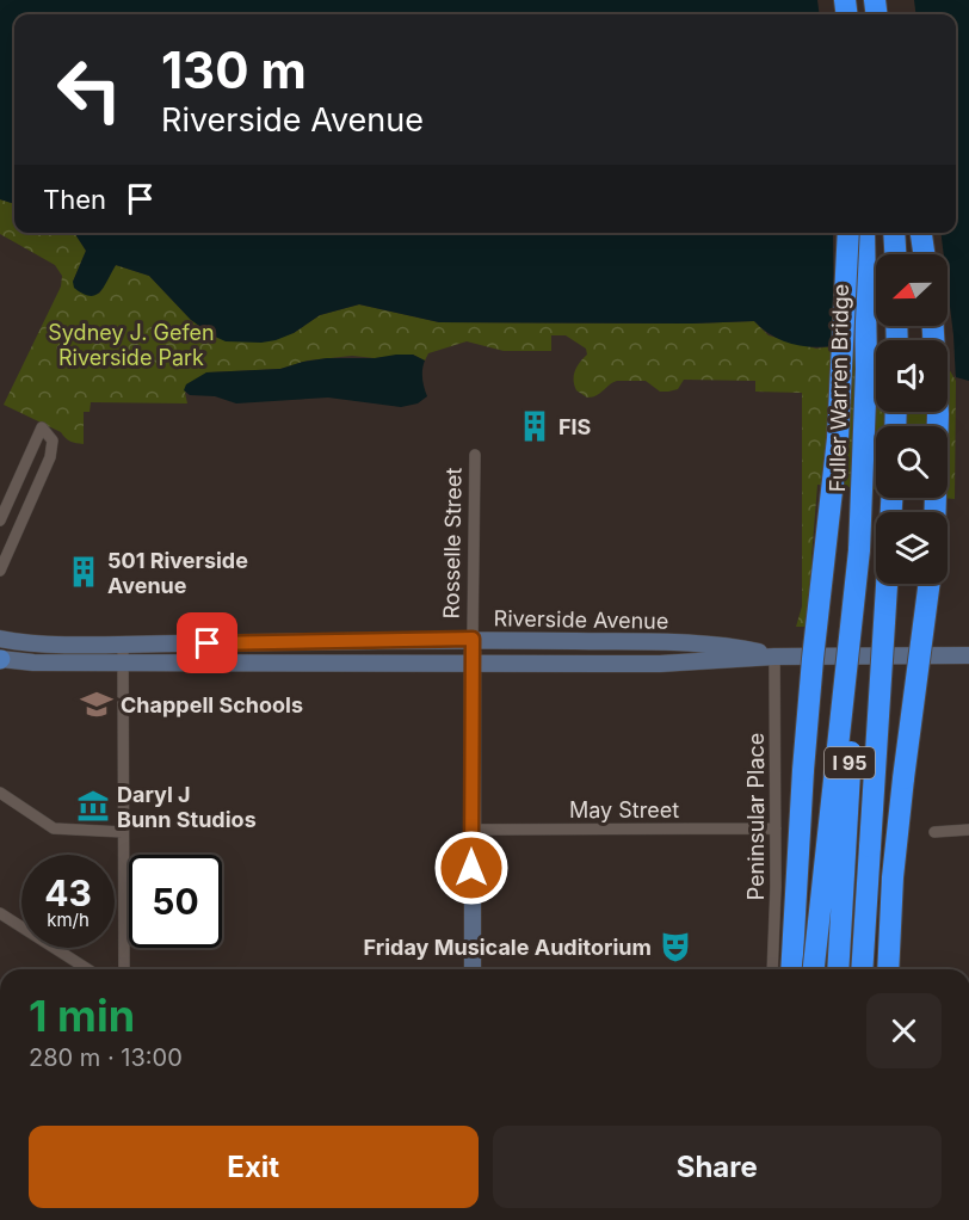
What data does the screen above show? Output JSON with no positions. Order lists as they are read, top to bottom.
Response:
{
  "streets": {
    "highway": ["Fuller Warren Bridge", "I 95"],
    "main road": ["Rosselle Street", "Riverside Avenue"],
    "street": ["May Street", "Peninsular Place"]
  },
  "crossings": [
    ["Fuller Warren Bridge", "I 95"],
    ["Rosselle Street", "Riverside Avenue"],
    ["Rosselle Street", "May Street"],
    ["Riverside Avenue", "Peninsular Place"],
    ["May Street", "Peninsular Place"]
  ],
  "parks": ["Sydney J. Gefen Riverside Park"],
  "places": {
    "building": ["FIS", "501 Riverside Avenue"],
    "school or university": ["Chappell Schools"],
    "museum": ["Daryl J Bunn Studios"],
    "theatre": ["Friday Musicale Auditorium"]
  },
  "north": "left",
  "page": {
    "turn": ["130 m", "Riverside Avenue"],
    "then": "Then",
    "speed": "43 km/h",
    "limit": "50",
    "heading": ["1 min", "280 m · 13:00"],
    "buttons": ["Exit", "Share"]
  }
}
